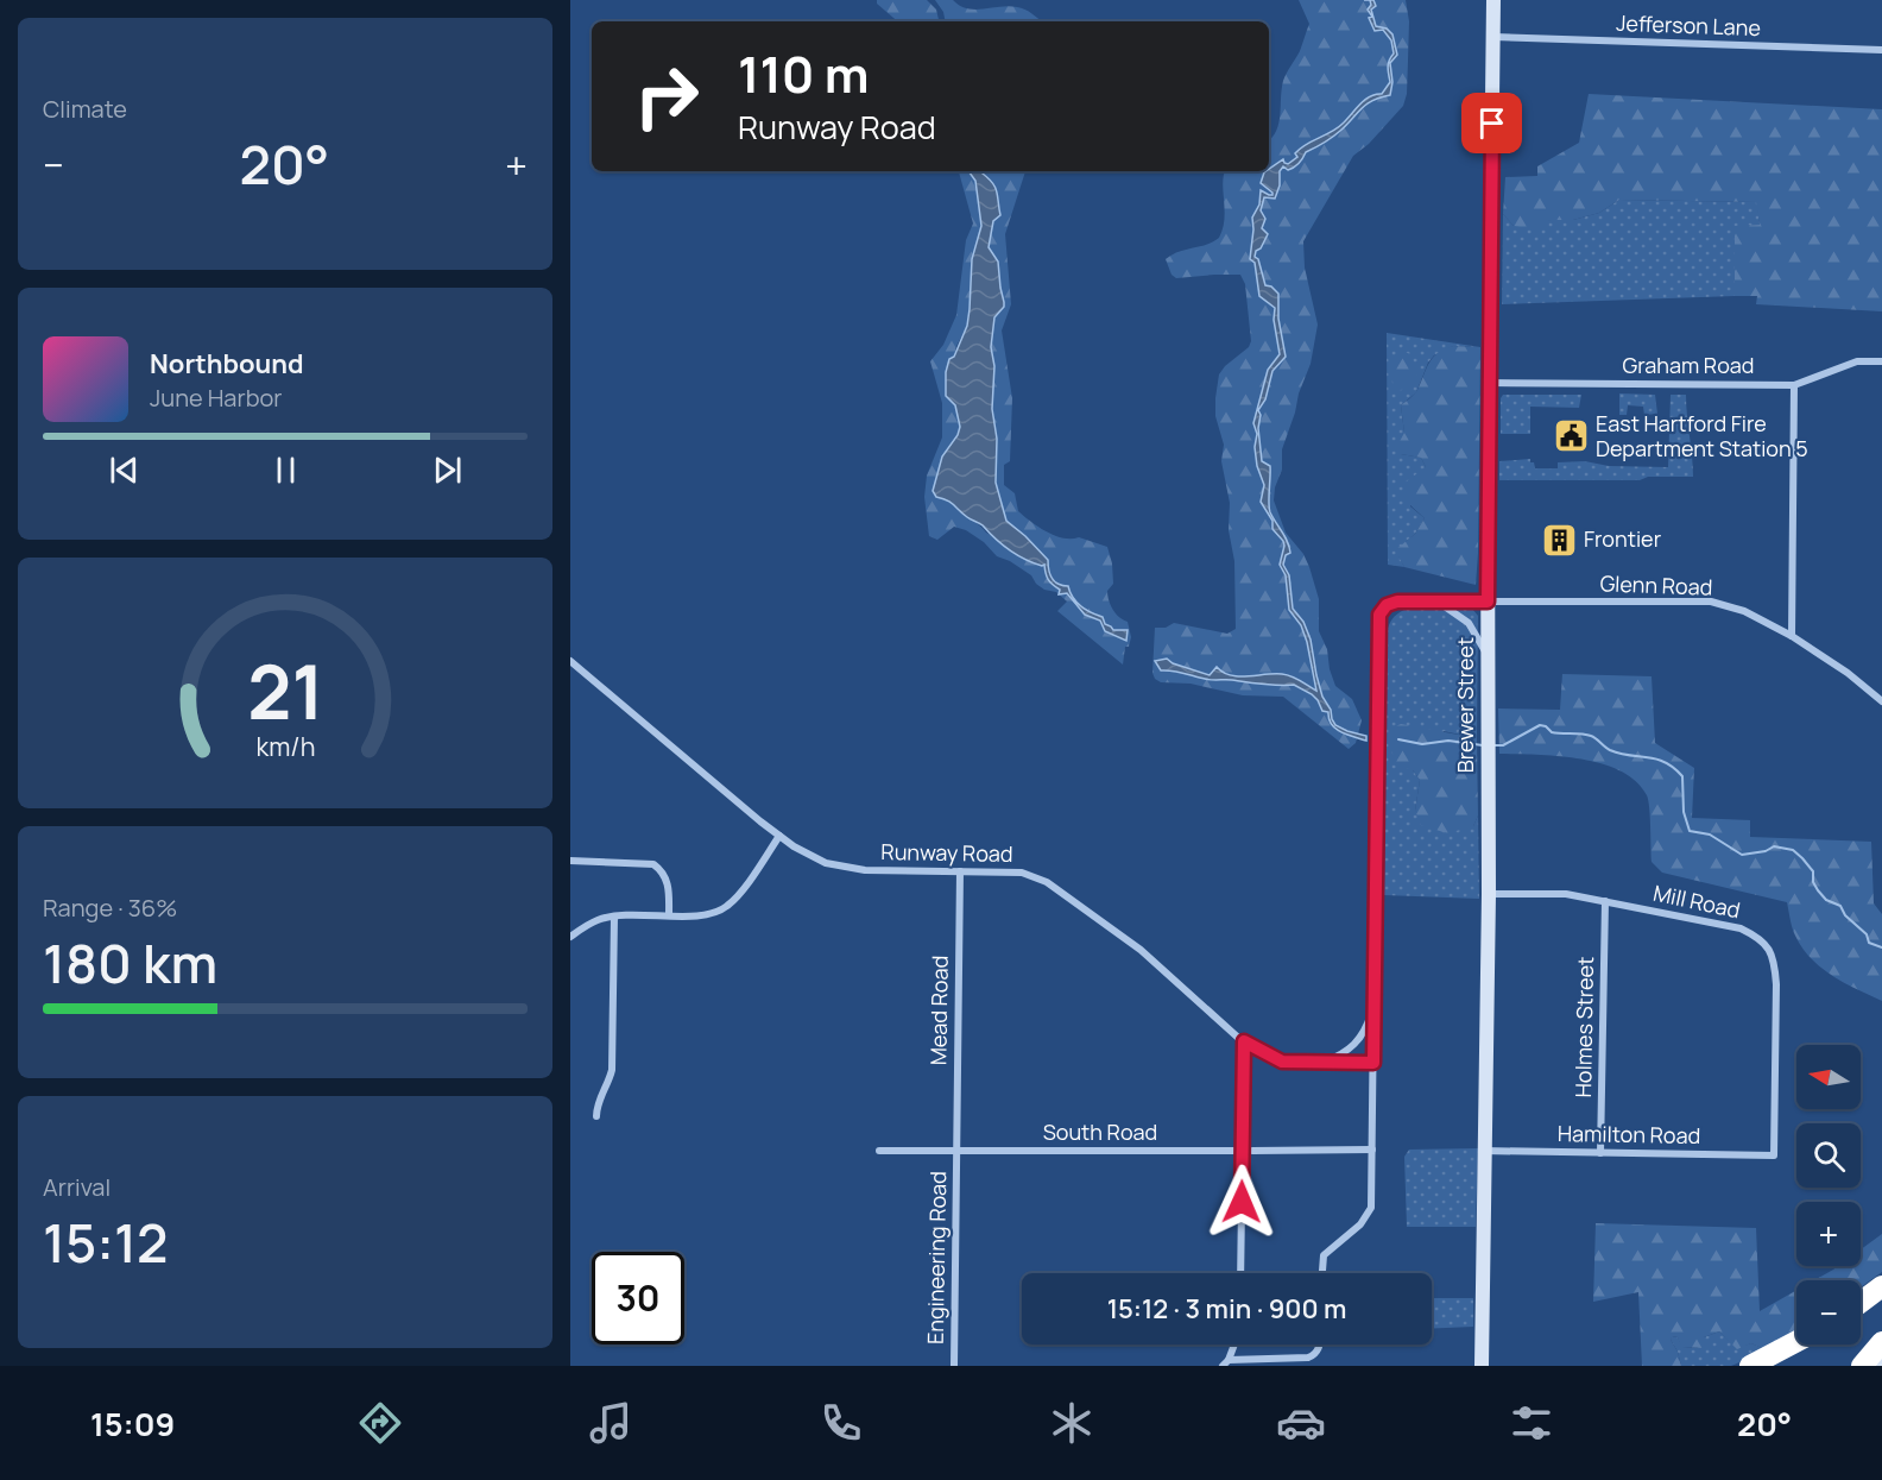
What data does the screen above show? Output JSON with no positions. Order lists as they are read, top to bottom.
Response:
{
  "streets": {
    "main road": ["Brewer Street"],
    "street": [
      "Jefferson Lane",
      "Graham Road",
      "Glenn Road",
      "Runway Road",
      "Mill Road",
      "Mead Road",
      "Holmes Street",
      "South Road",
      "Hamilton Road",
      "Engineering Road"
    ]
  },
  "crossings": [
    ["Jefferson Lane", "Brewer Street"],
    ["Graham Road", "Brewer Street"],
    ["Glenn Road", "Brewer Street"],
    ["Brewer Street", "Mill Road"],
    ["Brewer Street", "Hamilton Road"],
    ["Runway Road", "Mead Road"],
    ["Mill Road", "Holmes Street"],
    ["Mill Road", "Hamilton Road"],
    ["Mead Road", "South Road"],
    ["Mead Road", "Engineering Road"],
    ["Holmes Street", "Hamilton Road"],
    ["South Road", "Engineering Road"]
  ],
  "places": {
    "public building": ["East Hartford Fire Department Station 5"],
    "building": ["Frontier"]
  },
  "north": "left",
  "page": {
    "tile": [
      "Climate",
      ["Range · 36%", "180 km"],
      ["Arrival", "15:12"]
    ],
    "turn": ["110 m", "Runway Road"],
    "heat": ["−", "20°", "+"],
    "song": ["Northbound", "June Harbor"],
    "map_buttons": ["+", "−"],
    "limit": "30",
    "trip": "15:12 · 3 min · 900 m",
    "tabs": ["15:09", "20°"],
    "gauge": ["21", "km/h"]
  }
}
